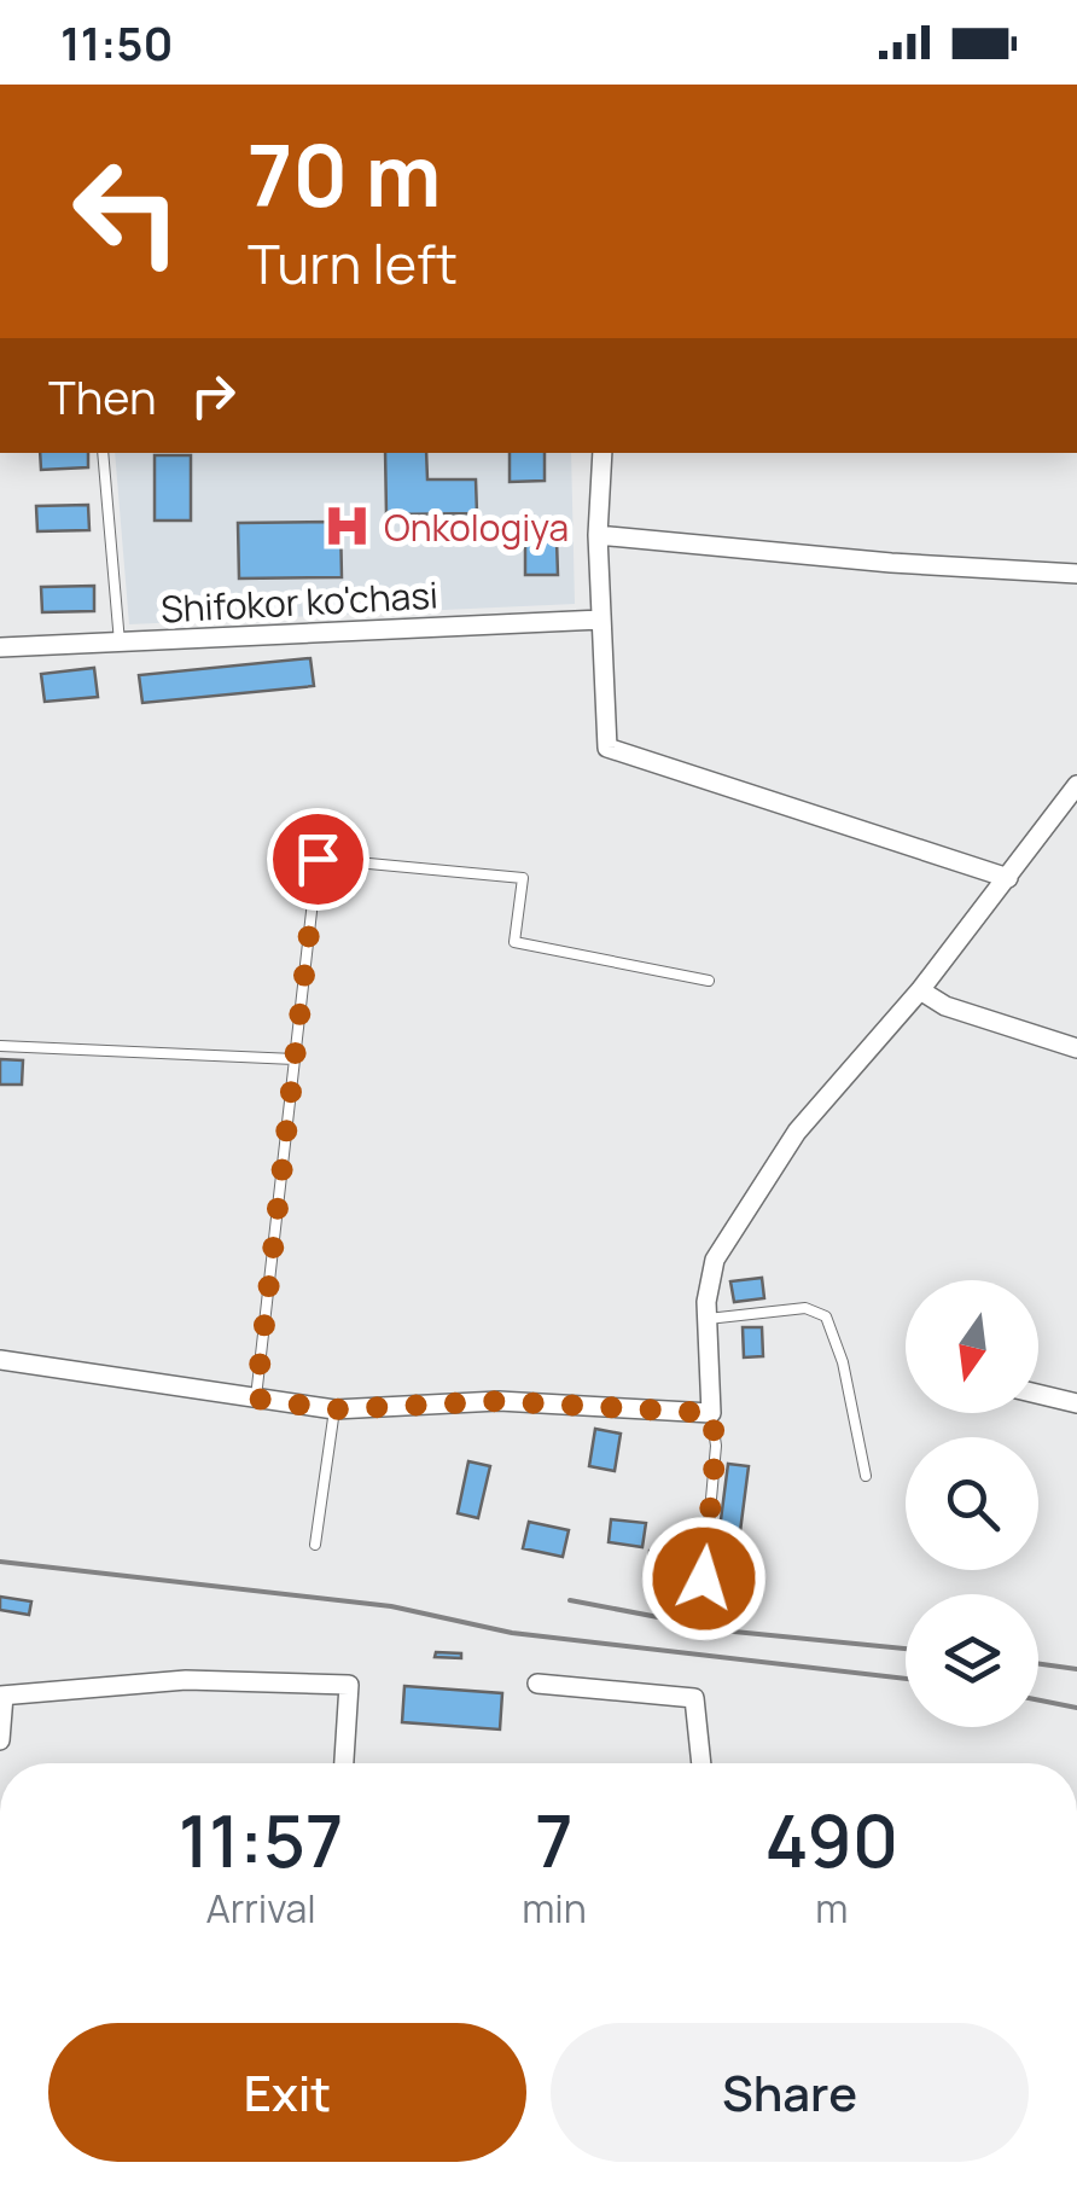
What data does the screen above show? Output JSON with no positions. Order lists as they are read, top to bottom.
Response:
{
  "streets": {
    "street": ["Shifokor ko'chasi"]
  },
  "places": {
    "hospital": ["Onkologiya"]
  },
  "north": "bottom",
  "page": {
    "status": "11:50",
    "turn": ["70 m", "Turn left"],
    "then": "Then",
    "eta": [
      "11:57",
      "Arrival",
      "7",
      "min",
      "490",
      "m"
    ],
    "buttons": ["Exit", "Share"]
  }
}
